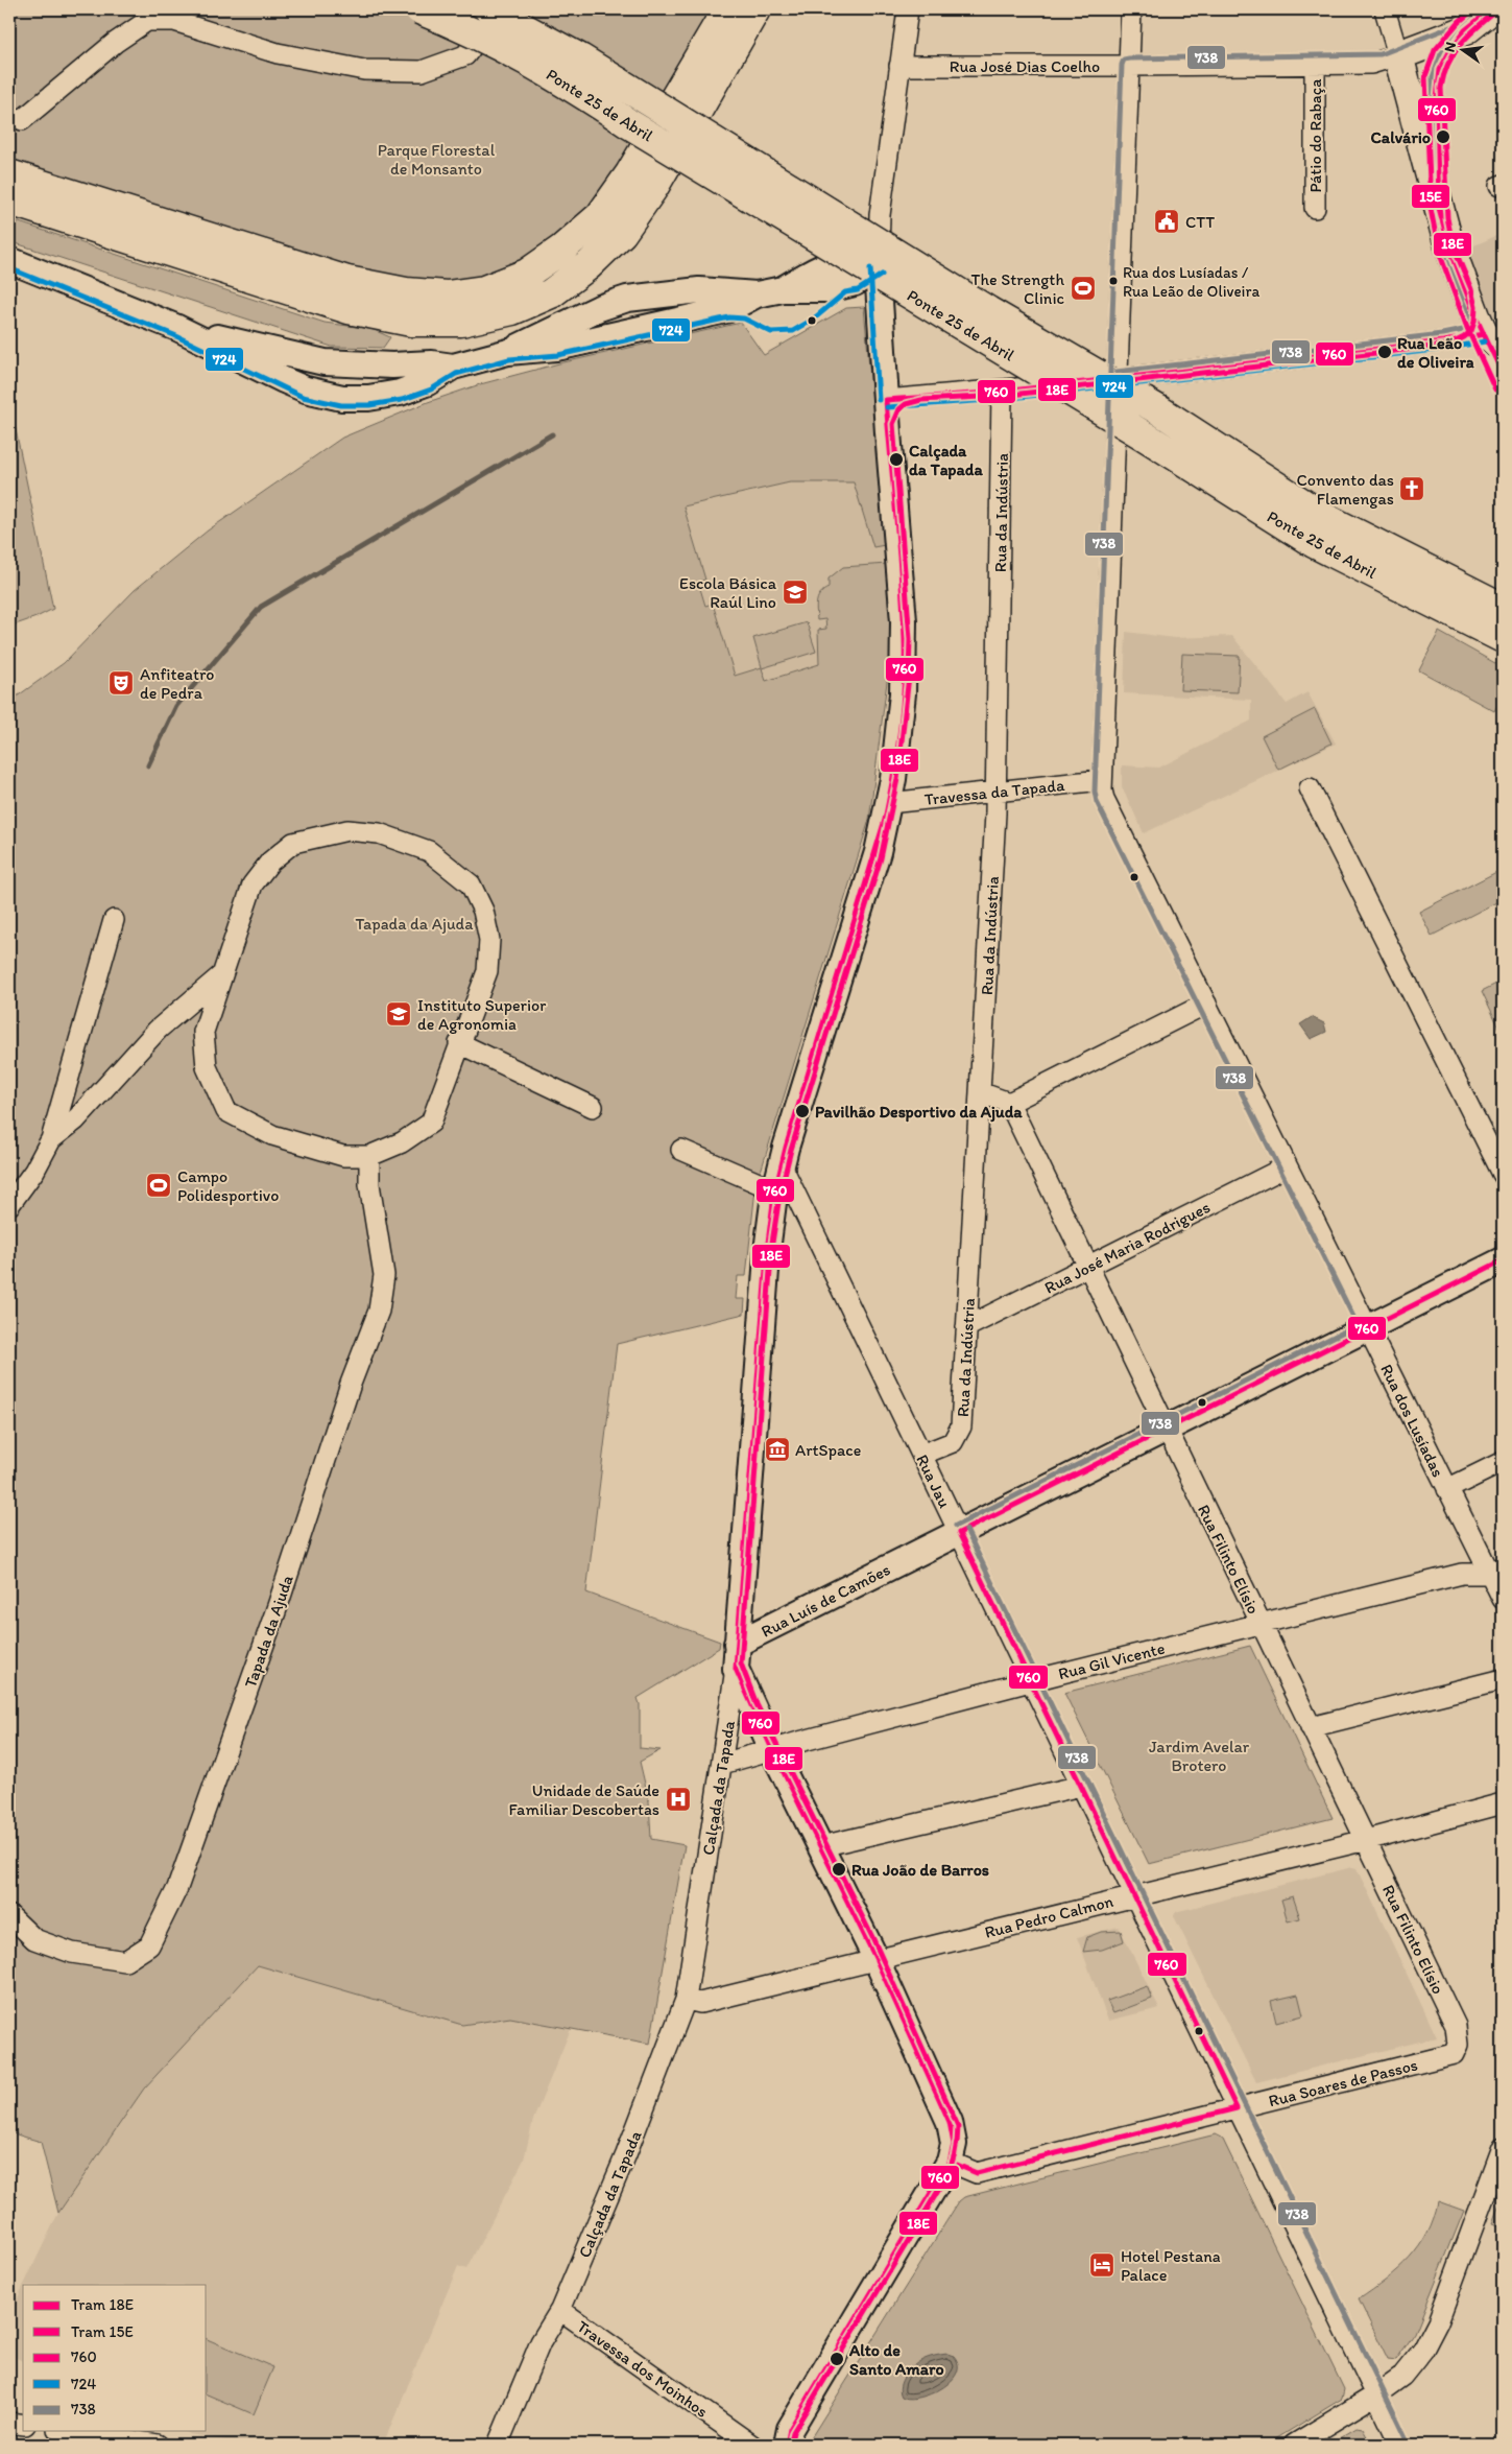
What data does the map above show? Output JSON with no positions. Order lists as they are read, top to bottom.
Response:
{
  "streets": {
    "main road": ["Ponte 25 de Abril"],
    "street": [
      "Rua José Dias Coelho",
      "Pátio do Rabaça",
      "Rua da Indústria",
      "Travessa da Tapada",
      "Rua José Maria Rodrigues",
      "Rua dos Lusíadas",
      "Rua Jau",
      "Rua Filinto Elísio",
      "Rua Luís de Camões",
      "Tapada da Ajuda",
      "Rua Gil Vicente",
      "Calçada da Tapada",
      "Rua Pedro Calmon",
      "Rua Soares de Passos",
      "Travessa dos Moinhos"
    ]
  },
  "crossings": [
    ["Rua José Dias Coelho", "Pátio do Rabaça"],
    ["Rua José Dias Coelho", "Rua dos Lusíadas"],
    ["Rua José Dias Coelho", "Calçada da Tapada"],
    ["Rua da Indústria", "Travessa da Tapada"],
    ["Rua da Indústria", "Rua José Maria Rodrigues"],
    ["Rua da Indústria", "Rua Jau"],
    ["Travessa da Tapada", "Rua dos Lusíadas"],
    ["Travessa da Tapada", "Calçada da Tapada"],
    ["Rua José Maria Rodrigues", "Rua dos Lusíadas"],
    ["Rua José Maria Rodrigues", "Rua Filinto Elísio"],
    ["Rua dos Lusíadas", "Rua Luís de Camões"],
    ["Rua dos Lusíadas", "Rua Gil Vicente"],
    ["Rua Jau", "Rua Luís de Camões"],
    ["Rua Jau", "Rua Gil Vicente"],
    ["Rua Jau", "Calçada da Tapada"],
    ["Rua Jau", "Rua Pedro Calmon"],
    ["Rua Jau", "Rua Soares de Passos"],
    ["Rua Filinto Elísio", "Rua Luís de Camões"],
    ["Rua Filinto Elísio", "Rua Gil Vicente"],
    ["Rua Filinto Elísio", "Rua Pedro Calmon"],
    ["Rua Filinto Elísio", "Rua Soares de Passos"],
    ["Rua Luís de Camões", "Calçada da Tapada"],
    ["Rua Gil Vicente", "Calçada da Tapada"],
    ["Calçada da Tapada", "Rua Pedro Calmon"],
    ["Calçada da Tapada", "Travessa dos Moinhos"]
  ],
  "parks": ["Parque Florestal de Monsanto", "Tapada da Ajuda", "Jardim Avelar Brotero"],
  "places": {
    "other": [
      "Calvário",
      "Rua dos Lusíadas / Rua Leão de Oliveira",
      "Rua Leão de Oliveira",
      "Calçada da Tapada",
      "Pavilhão Desportivo da Ajuda",
      "Rua João de Barros",
      "Alto de Santo Amaro"
    ],
    "public building": ["CTT"],
    "sports": ["The Strength Clinic", "Campo Polidesportivo"],
    "church": ["Convento das Flamengas"],
    "school or university": ["Escola Básica Raúl Lino", "Instituto Superior de Agronomia"],
    "theatre": ["Anfiteatro de Pedra"],
    "museum": ["ArtSpace"],
    "hospital": ["Unidade de Saúde Familiar Descobertas"],
    "hotel": ["Hotel Pestana Palace"]
  },
  "lines": [
    "tram line 18E",
    "tram line 15E",
    "transit line 760",
    "transit line 738",
    "transit line 724"
  ],
  "legend": [
    "Tram 18E",
    "Tram 15E",
    "760",
    "724",
    "738"
  ],
  "north": "left"
}
